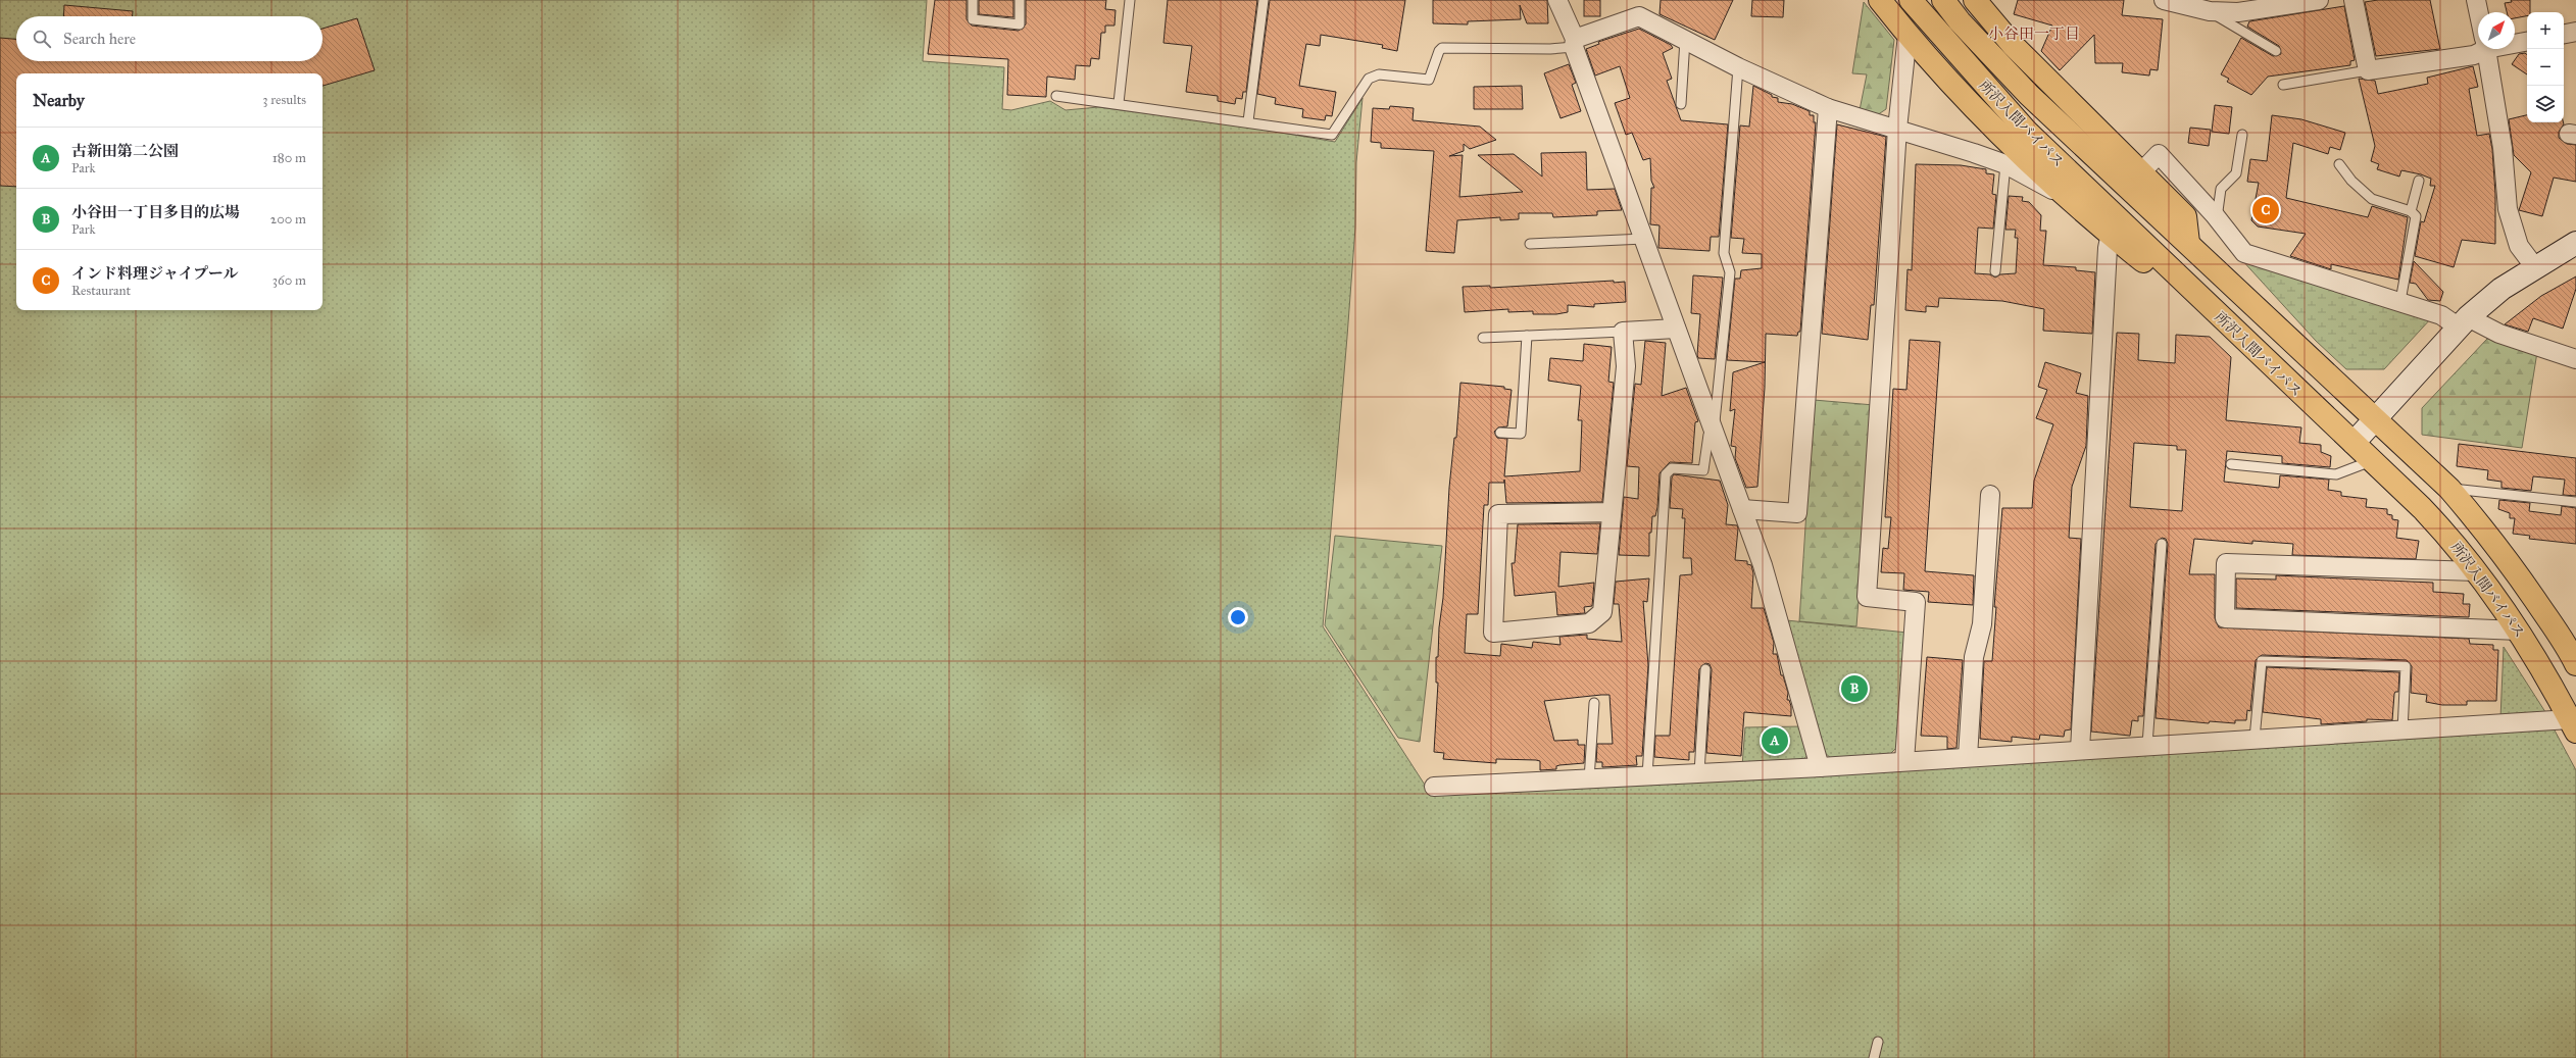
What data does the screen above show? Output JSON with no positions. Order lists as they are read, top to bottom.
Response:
{
  "streets": {
    "highway": ["所沢入間バイパス"]
  },
  "districts": ["小谷田一丁目"],
  "north": "top right",
  "page": {
    "map_buttons": ["+", "−"],
    "search": "Search here",
    "heading": ["Nearby", "3 results"],
    "list": [
      {
        "mark": "A",
        "name": "古新田第二公園",
        "note": "Park",
        "value": "180 m"
      },
      {
        "mark": "B",
        "name": "小谷田一丁目多目的広場",
        "note": "Park",
        "value": "200 m"
      },
      {
        "mark": "C",
        "name": "インド料理ジャイプール",
        "note": "Restaurant",
        "value": "360 m"
      }
    ],
    "pins": ["C", "B", "A"]
  }
}
